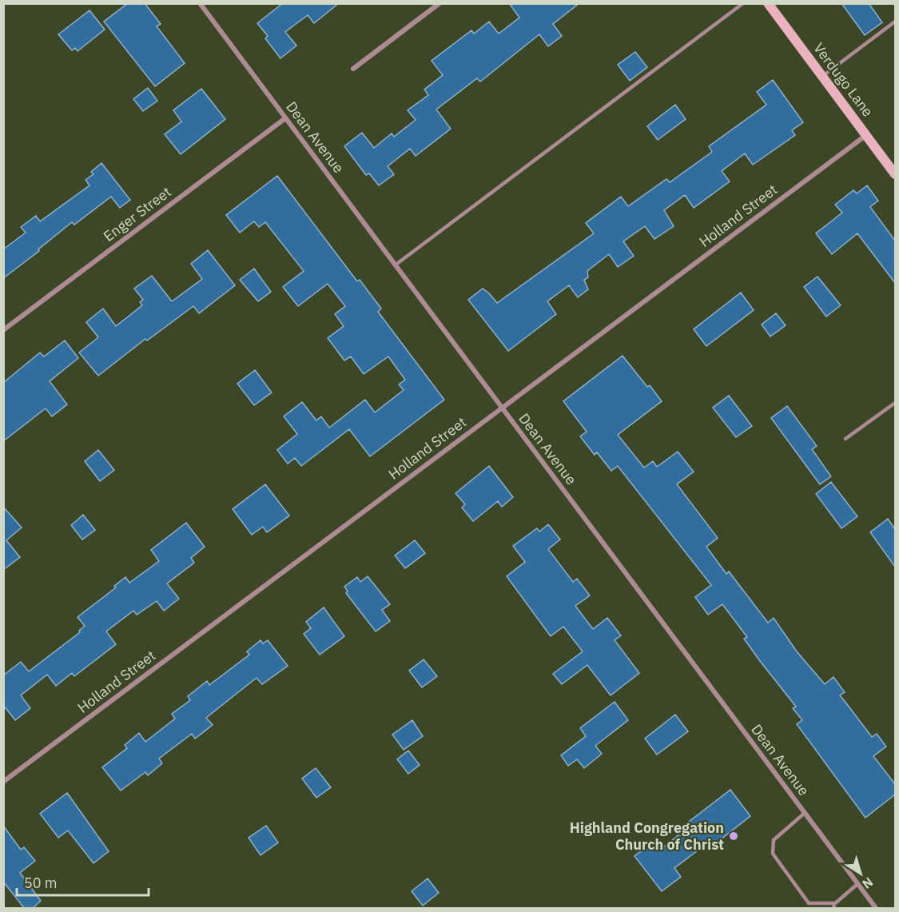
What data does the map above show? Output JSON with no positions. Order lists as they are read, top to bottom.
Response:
{
  "streets": {
    "street": [
      "Verdugo Lane",
      "Dean Avenue",
      "Enger Street",
      "Holland Street"
    ]
  },
  "crossings": [
    ["Verdugo Lane", "Holland Street"],
    ["Dean Avenue", "Enger Street"],
    ["Dean Avenue", "Holland Street"]
  ],
  "places": ["Highland Congregation Church of Christ"],
  "scale_bar": "50 m",
  "north": "bottom right"
}
